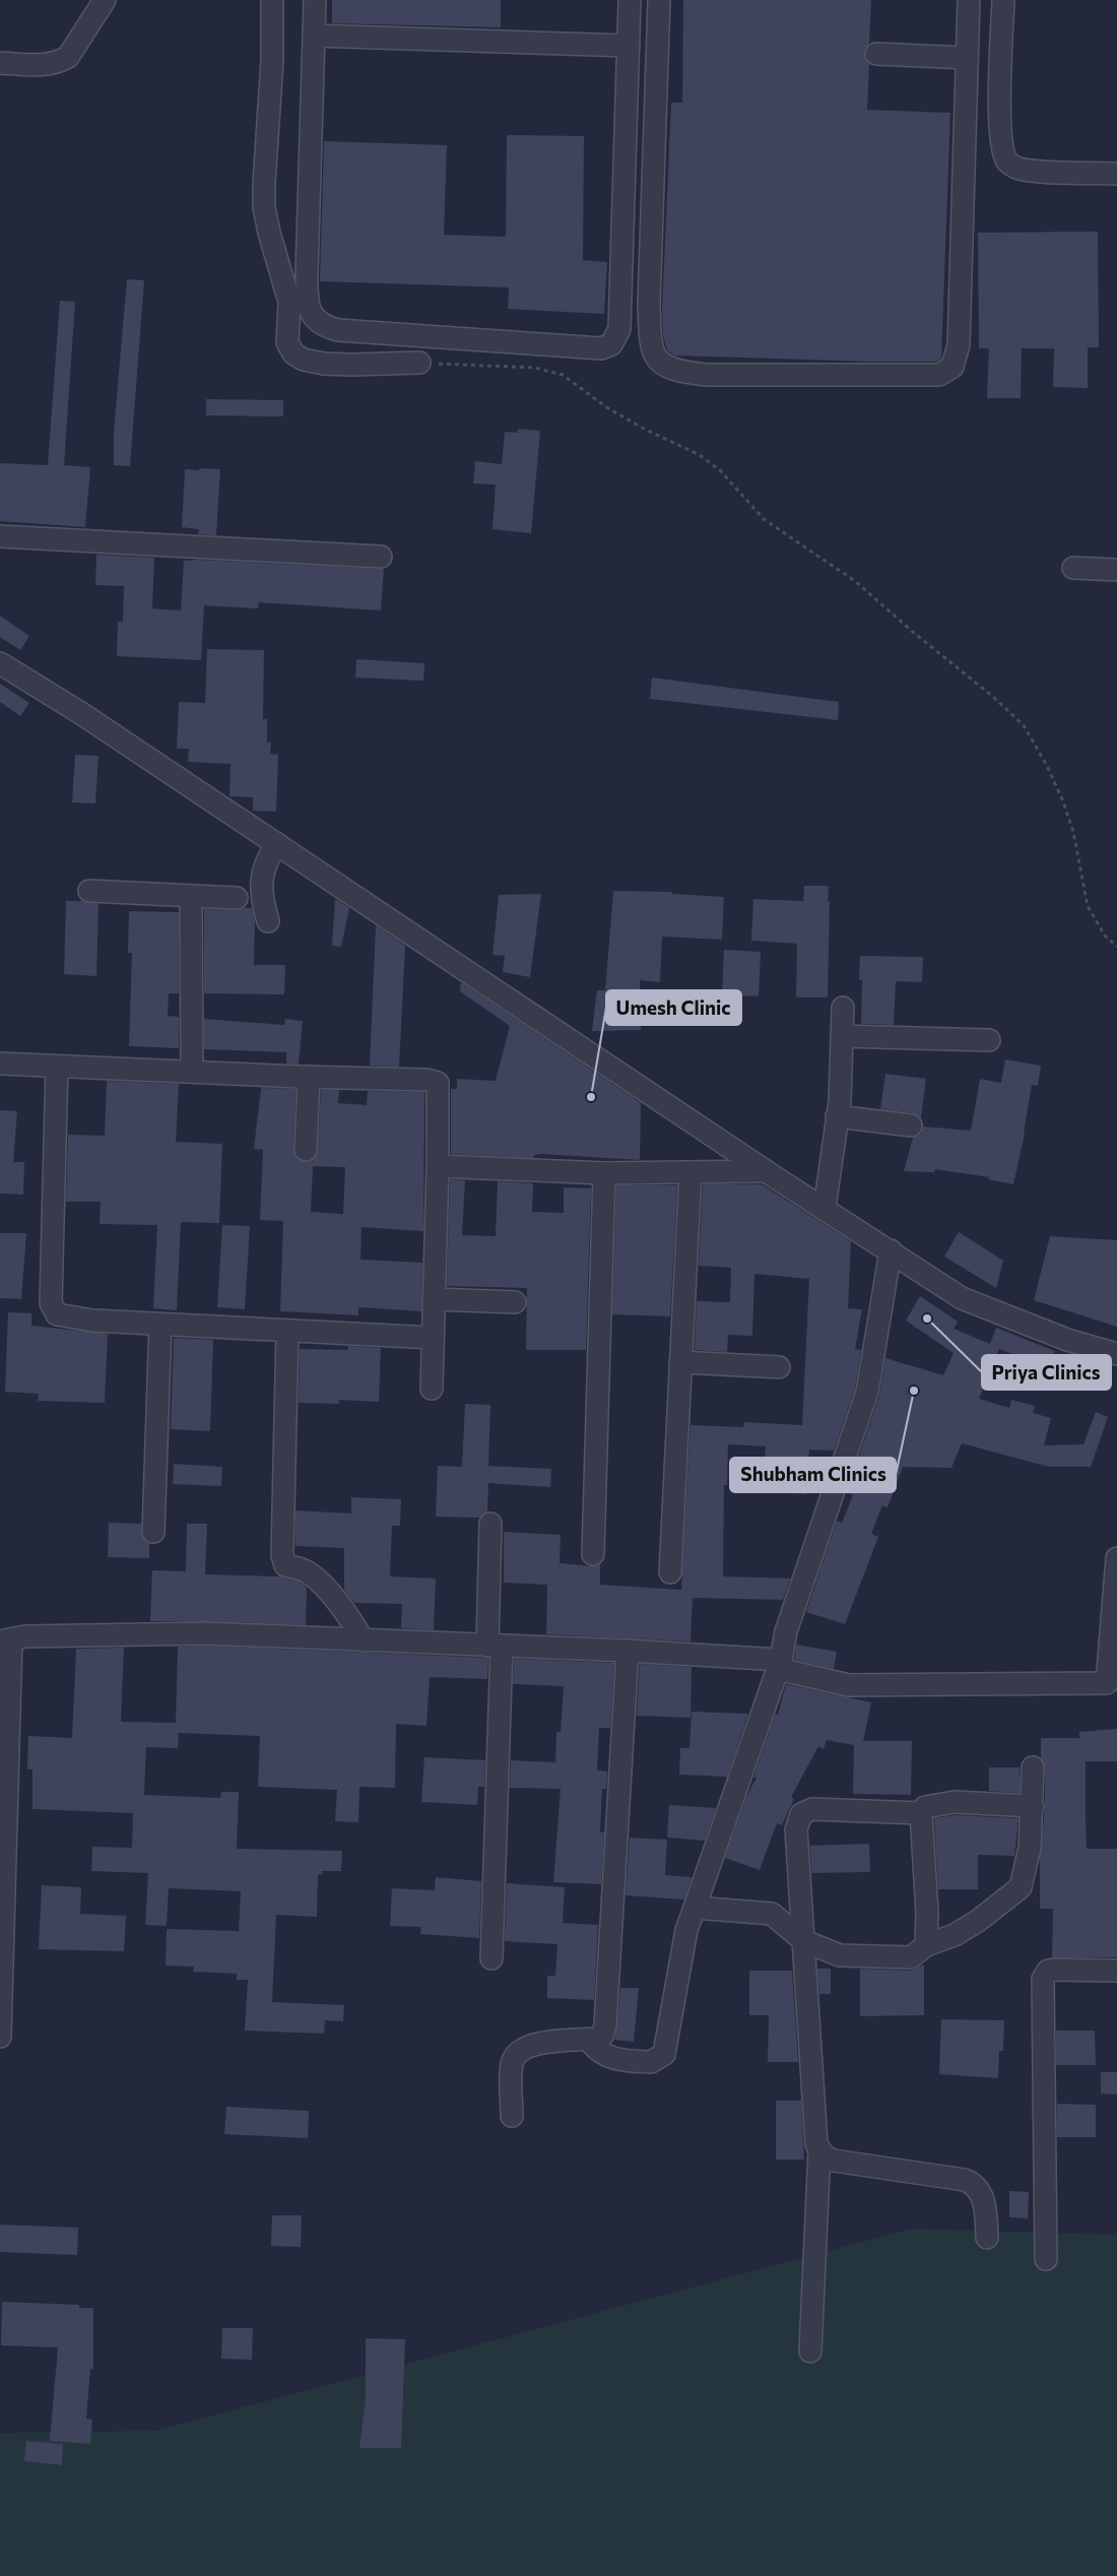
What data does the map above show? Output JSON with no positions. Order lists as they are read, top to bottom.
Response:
{
  "places": ["Umesh Clinic", "Priya Clinics", "Shubham Clinics"]
}
